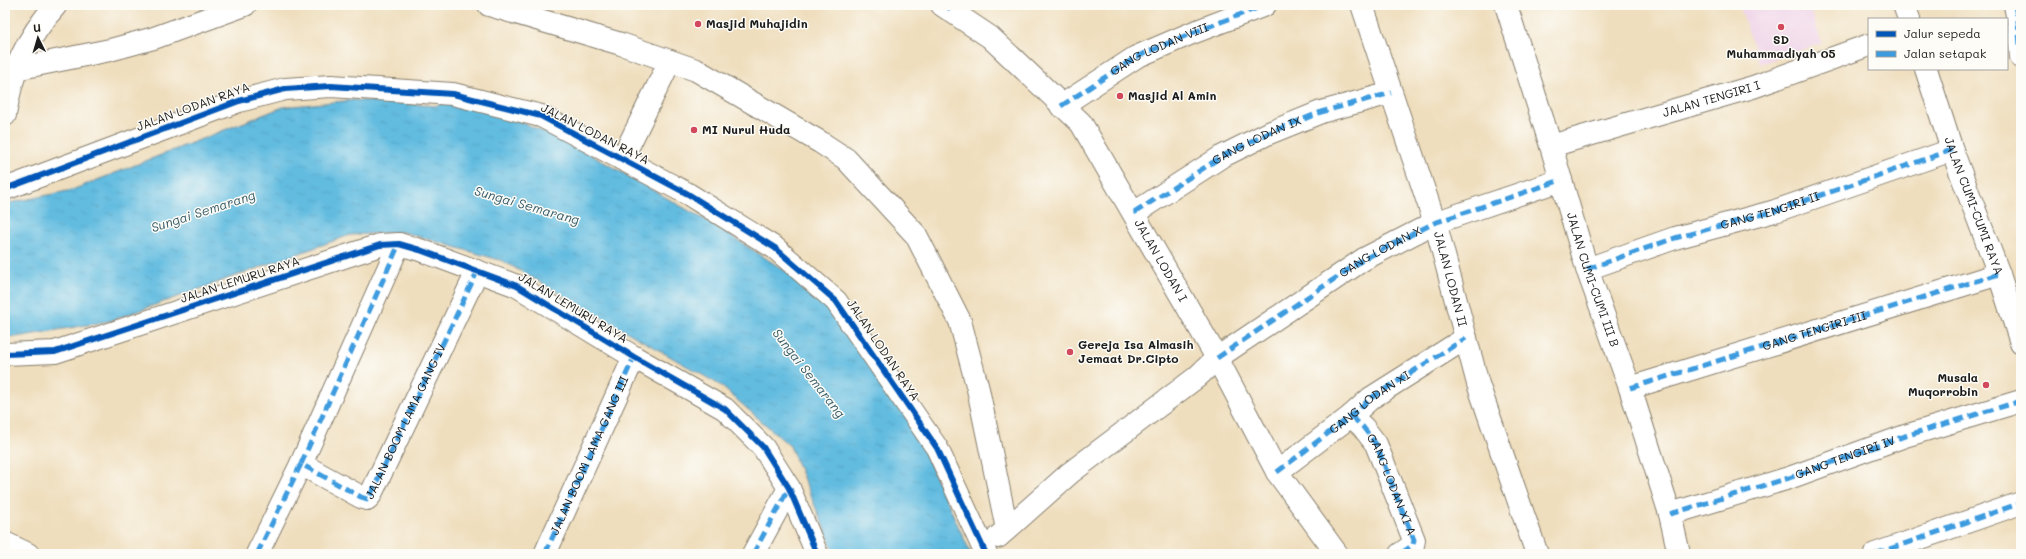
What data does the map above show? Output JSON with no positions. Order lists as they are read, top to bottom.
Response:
{
  "streets": {
    "street": [
      "GANG LODAN VIII",
      "JALAN TENGIRI I",
      "JALAN LODAN RAYA",
      "GANG LODAN IX",
      "JALAN CUMI-CUMI RAYA",
      "GANG TENGIRI II",
      "GANG LODAN X",
      "JALAN LODAN I",
      "JALAN LODAN II",
      "JALAN CUMI-CUMI III B",
      "JALAN LEMURU RAYA",
      "GANG TENGIRI III",
      "GANG LODAN XI",
      "JALAN BOOM LAMA GANG IV",
      "JALAN BOOM LAMA GANG III",
      "GANG TENGIRI IV",
      "GANG LODAN XI A"
    ]
  },
  "crossings": [
    ["GANG LODAN VIII", "JALAN LODAN I"],
    ["JALAN TENGIRI I", "JALAN CUMI-CUMI III B"],
    ["JALAN LODAN RAYA", "GANG LODAN X"],
    ["GANG LODAN IX", "JALAN LODAN I"],
    ["GANG LODAN IX", "JALAN LODAN II"],
    ["JALAN CUMI-CUMI RAYA", "GANG TENGIRI II"],
    ["JALAN CUMI-CUMI RAYA", "GANG TENGIRI III"],
    ["GANG TENGIRI II", "JALAN CUMI-CUMI III B"],
    ["GANG LODAN X", "JALAN LODAN I"],
    ["GANG LODAN X", "JALAN LODAN II"],
    ["GANG LODAN X", "JALAN CUMI-CUMI III B"],
    ["JALAN LODAN I", "GANG LODAN XI"],
    ["JALAN LODAN II", "GANG LODAN XI"],
    ["JALAN CUMI-CUMI III B", "GANG TENGIRI III"],
    ["JALAN CUMI-CUMI III B", "GANG TENGIRI IV"],
    ["JALAN LEMURU RAYA", "JALAN BOOM LAMA GANG IV"],
    ["JALAN LEMURU RAYA", "JALAN BOOM LAMA GANG III"],
    ["GANG LODAN XI", "GANG LODAN XI A"]
  ],
  "water": ["Sungai Semarang"],
  "places": [
    "Masjid Muhajidin",
    "SD Muhammadiyah 05",
    "Masjid Al Amin",
    "MI Nurul Huda",
    "Gereja Isa Almasih Jemaat Dr.Cipto",
    "Musala Muqorrobin"
  ],
  "legend": ["Jalur sepeda", "Jalan setapak"],
  "north": "top"
}
